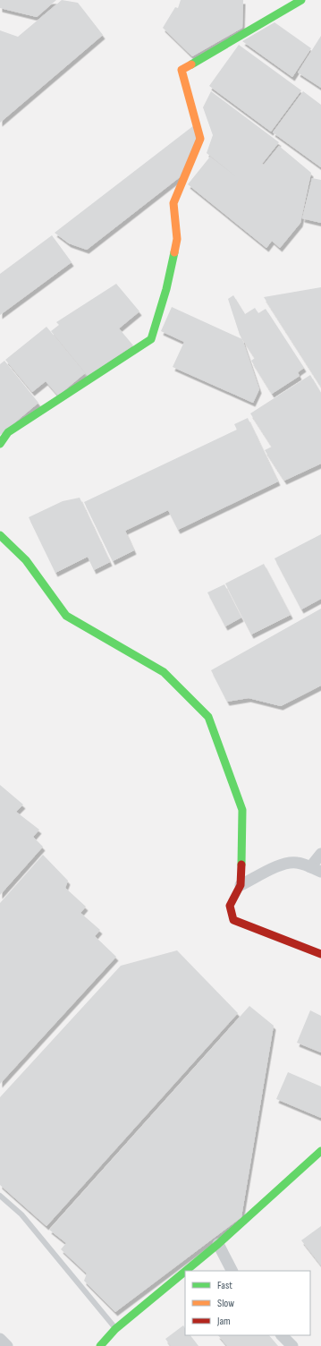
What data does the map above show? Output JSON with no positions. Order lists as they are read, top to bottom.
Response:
{
  "legend": ["Fast", "Slow", "Jam"]
}
